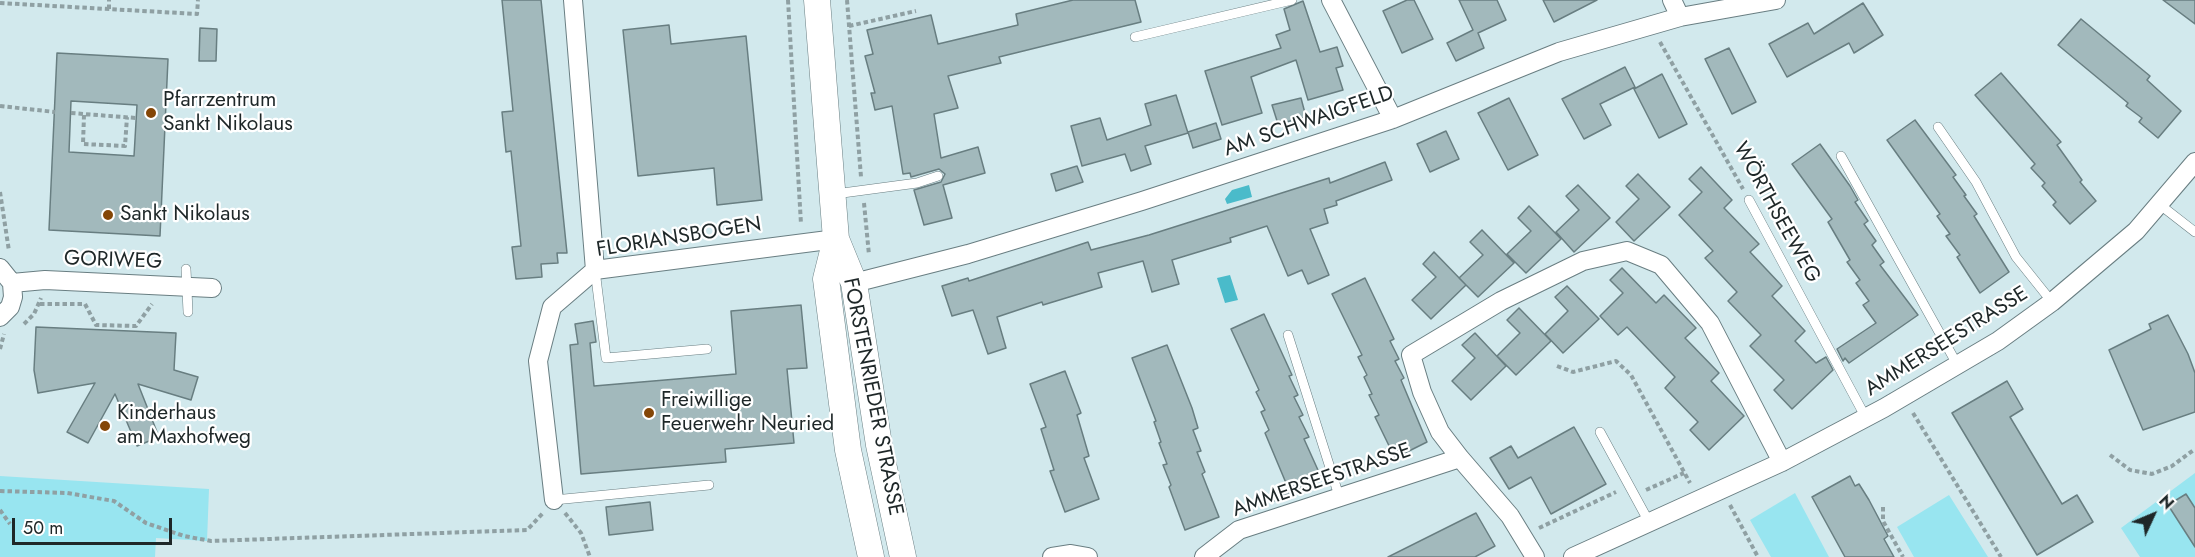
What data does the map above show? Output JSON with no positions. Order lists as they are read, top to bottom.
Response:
{
  "streets": {
    "main road": ["FORSTENRIEDER STRASSE"],
    "street": [
      "AM SCHWAIGFELD",
      "FLORIANSBOGEN",
      "GORIWEG",
      "AMMERSEESTRASSE"
    ],
    "lane": ["WÖRTHSEEWEG"]
  },
  "crossings": [
    ["AM SCHWAIGFELD", "WÖRTHSEEWEG"],
    ["AM SCHWAIGFELD", "FORSTENRIEDER STRASSE"],
    ["WÖRTHSEEWEG", "AMMERSEESTRASSE"],
    ["FLORIANSBOGEN", "FORSTENRIEDER STRASSE"]
  ],
  "places": [
    "Pfarrzentrum Sankt Nikolaus",
    "Sankt Nikolaus",
    "Freiwillige Feuerwehr Neuried",
    "Kinderhaus am Maxhofweg"
  ],
  "scale_bar": "50 m",
  "north": "top right"
}
